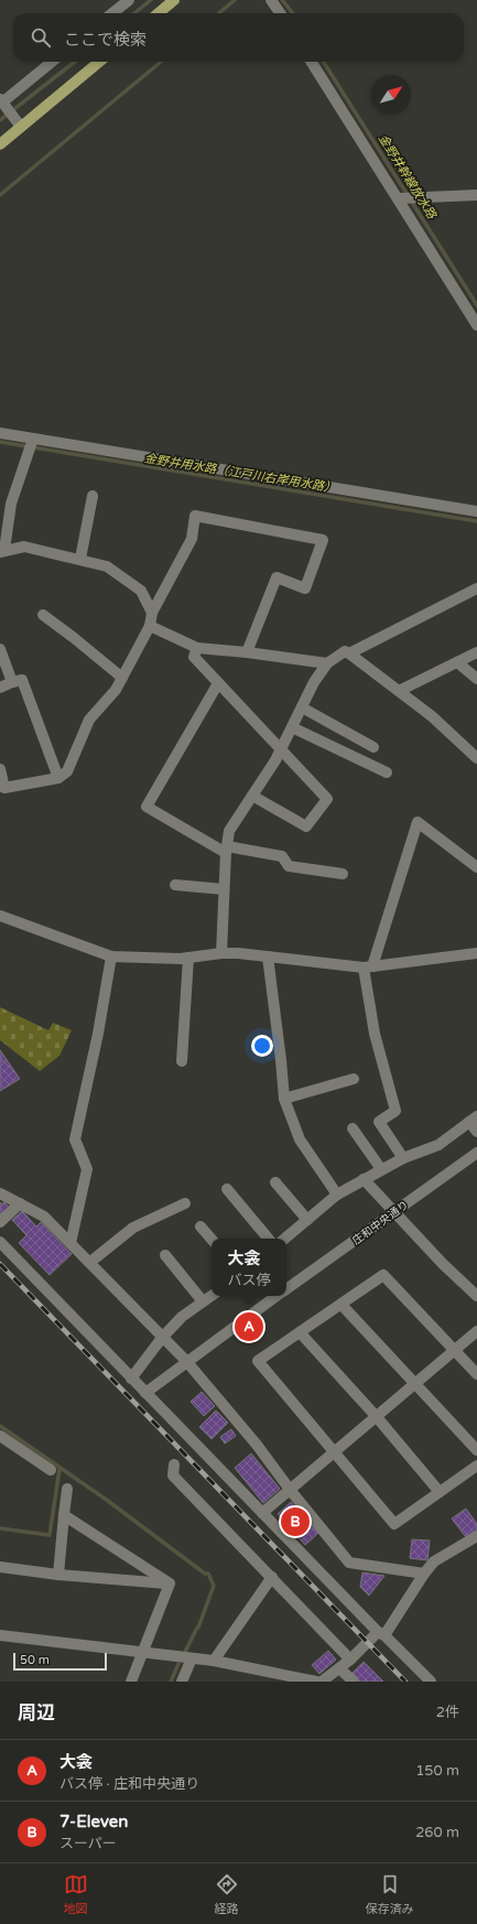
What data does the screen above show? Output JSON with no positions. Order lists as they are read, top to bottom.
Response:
{
  "streets": {
    "street": ["庄和中央通り"]
  },
  "water": ["金野井幹線放水路", "金野井用水路（江戸川右岸用水路）"],
  "scale_bar": "50 m",
  "north": "top right",
  "page": {
    "search": "ここで検索",
    "popup": ["大衾", "バス停"],
    "pins": ["A", "B"],
    "scale": "50 m",
    "heading": ["周辺", "2件"],
    "list": [
      {
        "mark": "A",
        "name": "大衾",
        "note": "バス停 · 庄和中央通り",
        "value": "150 m"
      },
      {
        "mark": "B",
        "name": "7-Eleven",
        "note": "スーパー",
        "value": "260 m"
      }
    ],
    "nav": ["地図", "経路", "保存済み"]
  }
}
